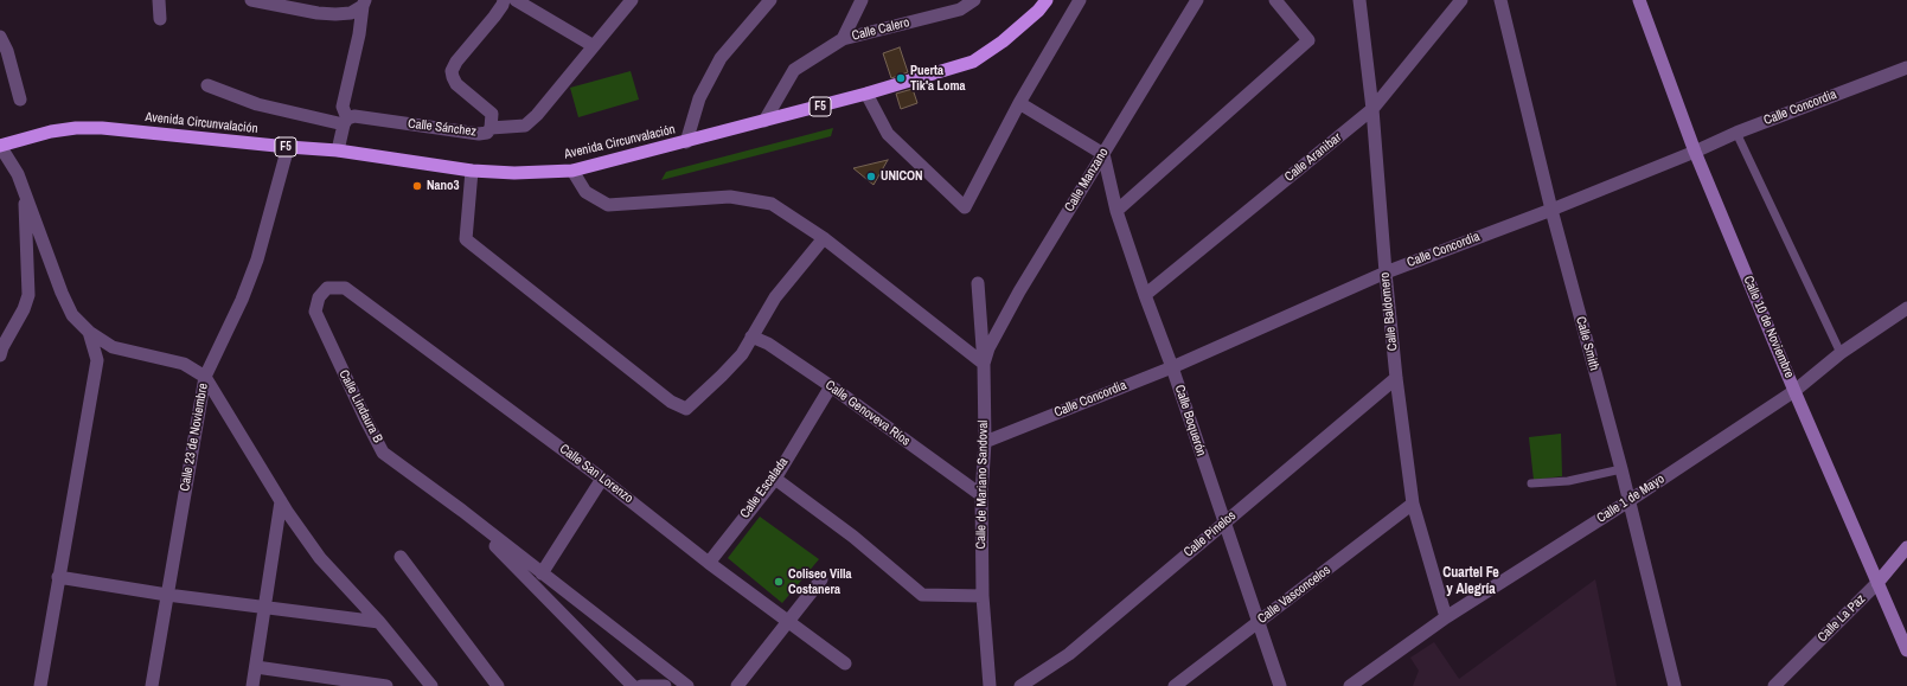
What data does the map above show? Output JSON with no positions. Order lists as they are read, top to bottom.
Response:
{
  "streets": {
    "highway": ["F5", "Avenida Circunvalación"],
    "main road": ["Calle 10 de Noviembre", "Calle La Paz"],
    "street": [
      "Calle Calero",
      "Calle Concordia",
      "Calle Sánchez",
      "Calle Aranibar",
      "Calle Manzano",
      "Calle Baldomero",
      "Calle Smith",
      "Calle Lindaura B",
      "Calle Genoveva Ríos",
      "Calle Boquerón",
      "Calle 23 de Noviembre",
      "Calle San Lorenzo",
      "Calle de Mariano Sandoval",
      "Calle Escalada",
      "Calle 1 de Mayo",
      "Calle Pinelos",
      "Calle Vasconcelos"
    ]
  },
  "crossings": [
    ["Calle Calero", "Avenida Circunvalación"],
    ["Calle Concordia", "Calle Baldomero"],
    ["Calle Concordia", "Calle 10 de Noviembre"],
    ["Calle Concordia", "Calle Smith"],
    ["Calle Concordia", "Calle Boquerón"],
    ["Calle Concordia", "Calle de Mariano Sandoval"],
    ["Avenida Circunvalación", "Calle 23 de Noviembre"],
    ["Calle Aranibar", "Calle Baldomero"],
    ["Calle Aranibar", "Calle Boquerón"],
    ["Calle Manzano", "Calle Boquerón"],
    ["Calle Manzano", "Calle de Mariano Sandoval"],
    ["Calle Baldomero", "Calle 1 de Mayo"],
    ["Calle Baldomero", "Calle Pinelos"],
    ["Calle Baldomero", "Calle Vasconcelos"],
    ["Calle 10 de Noviembre", "Calle 1 de Mayo"],
    ["Calle 10 de Noviembre", "Calle La Paz"],
    ["Calle Smith", "Calle 1 de Mayo"],
    ["Calle Lindaura B", "Calle San Lorenzo"],
    ["Calle Genoveva Ríos", "Calle de Mariano Sandoval"],
    ["Calle Genoveva Ríos", "Calle Escalada"],
    ["Calle Boquerón", "Calle Pinelos"],
    ["Calle Boquerón", "Calle Vasconcelos"],
    ["Calle San Lorenzo", "Calle Escalada"]
  ],
  "districts": ["Cuartel Fe y Alegría"],
  "places": [
    "Puerta Tik'a Loma",
    "UNICON",
    "Nano3",
    "Coliseo Villa Costanera"
  ]
}
